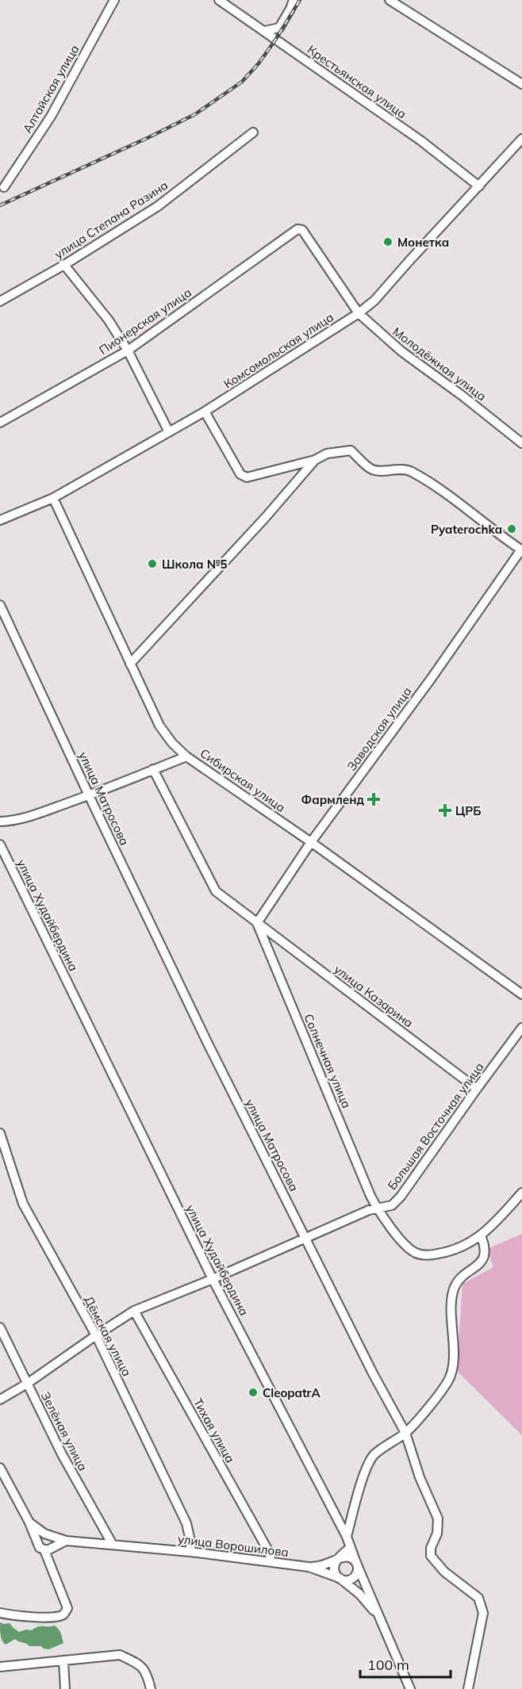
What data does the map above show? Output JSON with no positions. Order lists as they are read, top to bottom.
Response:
{
  "streets": {
    "street": [
      "Крестьянская улица",
      "Алтайская улица",
      "улица Степана Разина",
      "Пионерская улица",
      "Комсомольская улица",
      "Молодёжная улица",
      "Заводская улица",
      "Сибирская улица",
      "улица Матросова",
      "улица Худайбердина",
      "улица Казарина",
      "Солнечная улица",
      "Большая Восточная улица",
      "Дёмская улица",
      "Тихая улица",
      "Зелёная улица",
      "улица Ворошилова"
    ]
  },
  "crossings": [
    ["Крестьянская улица", "Комсомольская улица"],
    ["Пионерская улица", "Молодёжная улица"],
    ["Комсомольская улица", "Молодёжная улица"],
    ["Комсомольская улица", "Сибирская улица"],
    ["Заводская улица", "Сибирская улица"],
    ["Заводская улица", "улица Казарина"],
    ["Заводская улица", "Солнечная улица"],
    ["улица Матросова", "Большая Восточная улица"],
    ["улица Худайбердина", "Большая Восточная улица"],
    ["улица Худайбердина", "улица Ворошилова"],
    ["улица Казарина", "Солнечная улица"],
    ["улица Казарина", "Большая Восточная улица"],
    ["Солнечная улица", "Большая Восточная улица"],
    ["Большая Восточная улица", "Дёмская улица"],
    ["Большая Восточная улица", "Тихая улица"],
    ["Большая Восточная улица", "Зелёная улица"],
    ["Дёмская улица", "улица Ворошилова"],
    ["Тихая улица", "улица Ворошилова"],
    ["Зелёная улица", "улица Ворошилова"]
  ],
  "places": {
    "other": [
      "Монетка",
      "Pyaterochka",
      "Школа №5",
      "CleopatrA"
    ],
    "health": ["Фармленд", "ЦРБ"]
  },
  "scale_bar": "100 m"
}
